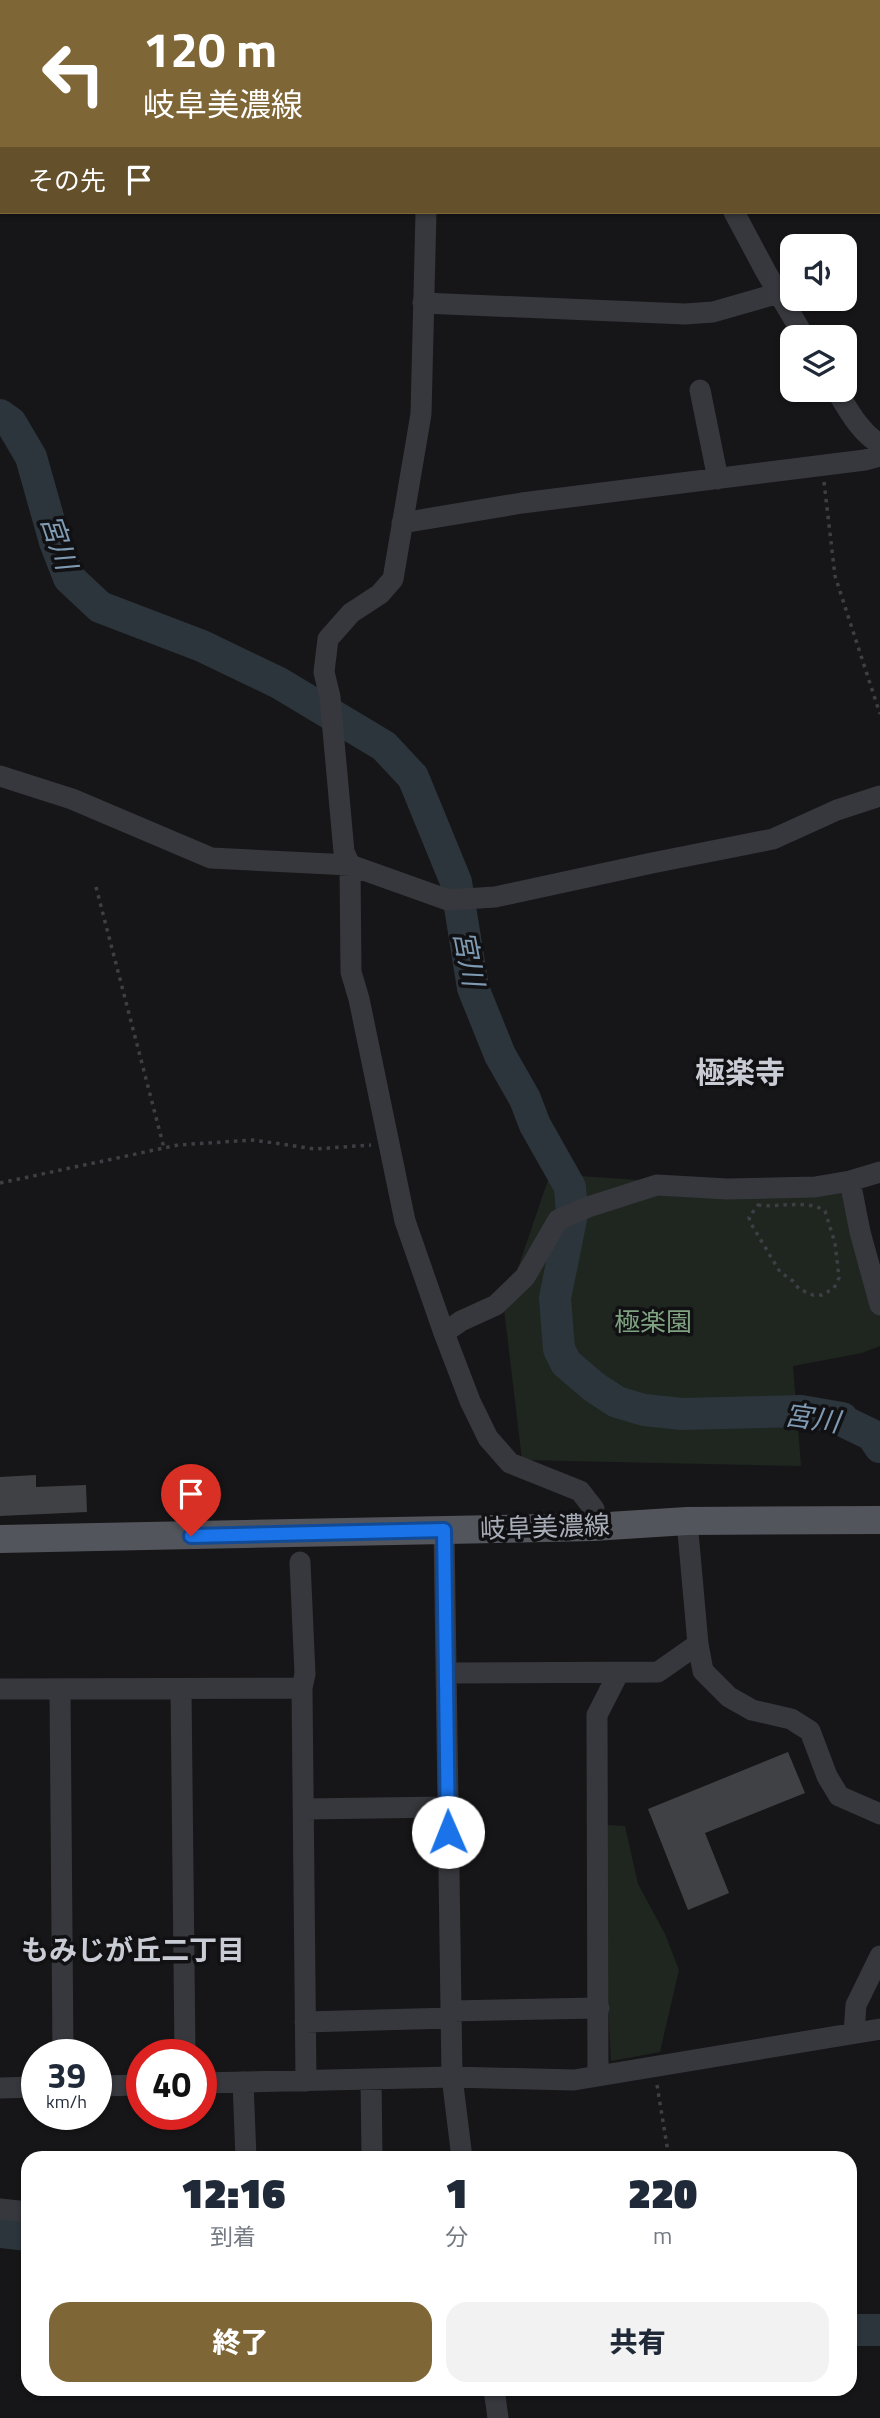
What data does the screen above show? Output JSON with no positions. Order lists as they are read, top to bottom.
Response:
{
  "streets": {
    "main road": ["岐阜美濃線"]
  },
  "districts": ["極楽寺", "もみじが丘二丁目"],
  "water": ["宮川"],
  "parks": ["極楽園"],
  "page": {
    "turn": ["120 m", "岐阜美濃線"],
    "then": "その先",
    "speed": "39 km/h",
    "limit": "40",
    "eta": [
      "12:16",
      "到着",
      "1",
      "分",
      "220",
      "m"
    ],
    "buttons": ["終了", "共有"]
  }
}
